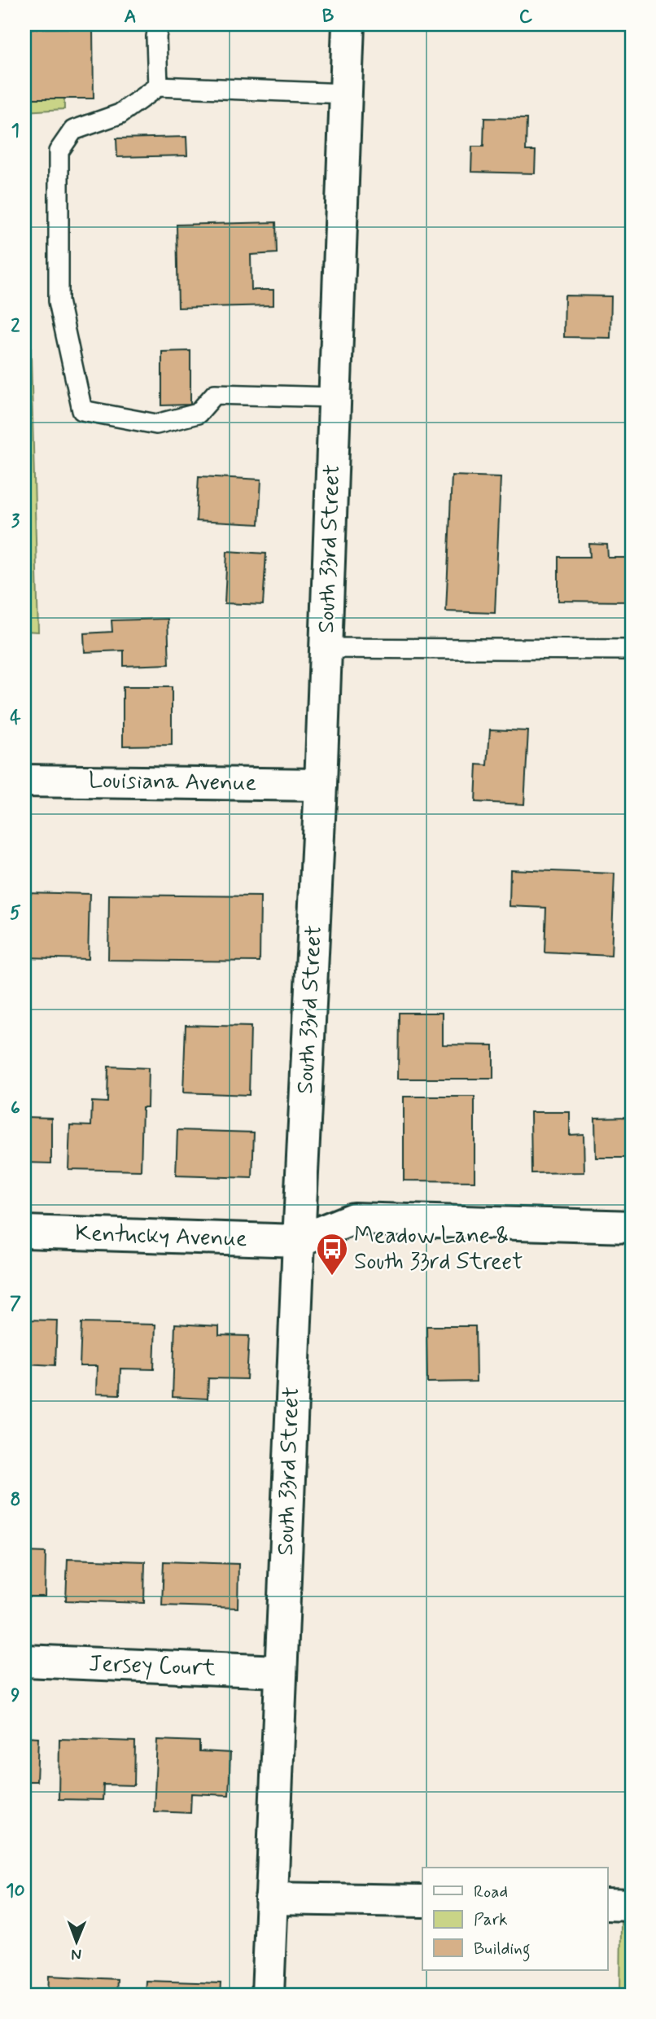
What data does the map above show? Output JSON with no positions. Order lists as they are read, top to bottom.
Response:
{
  "streets": {
    "street": [
      "South 33rd Street",
      "Louisiana Avenue",
      "Kentucky Avenue",
      "Jersey Court"
    ]
  },
  "crossings": [
    ["South 33rd Street", "Louisiana Avenue"],
    ["South 33rd Street", "Kentucky Avenue"],
    ["South 33rd Street", "Jersey Court"]
  ],
  "places": {
    "bus stop": ["Meadow Lane & South 33rd Street"]
  },
  "legend": ["Road", "Park", "Building"],
  "north": "bottom",
  "grid": {
    "columns": ["A", "B", "C"],
    "rows": [
      "1",
      "2",
      "3",
      "4",
      "5",
      "6",
      "7",
      "8",
      "9",
      "10"
    ]
  }
}
